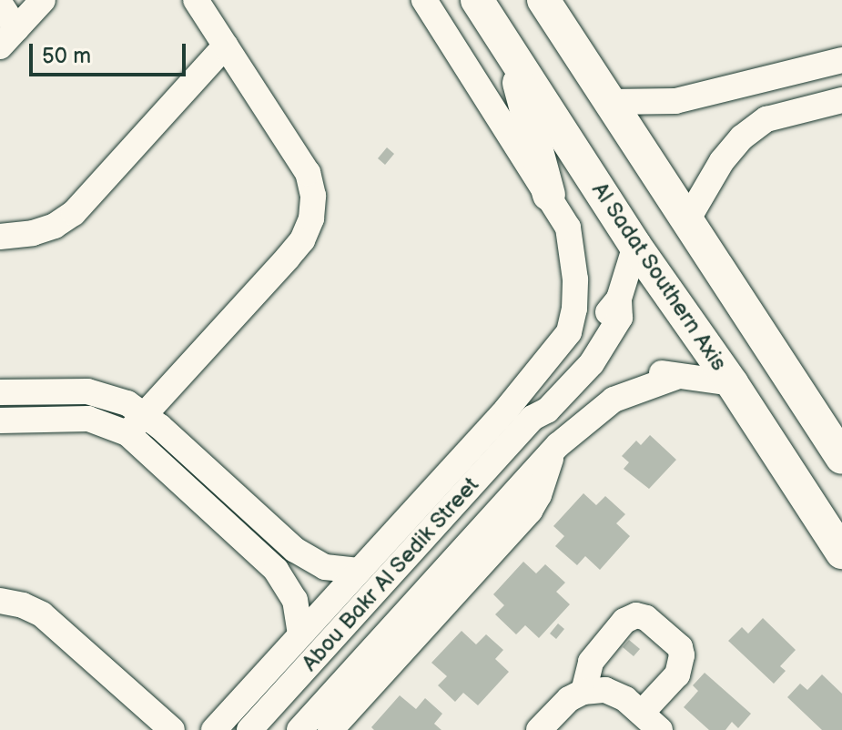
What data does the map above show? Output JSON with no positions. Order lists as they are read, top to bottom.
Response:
{
  "streets": {
    "main road": ["Al Sadat Southern Axis"],
    "street": ["Abou Bakr Al Sedik Street"]
  },
  "crossings": [
    ["Al Sadat Southern Axis", "Abou Bakr Al Sedik Street"]
  ],
  "scale_bar": "50 m"
}
